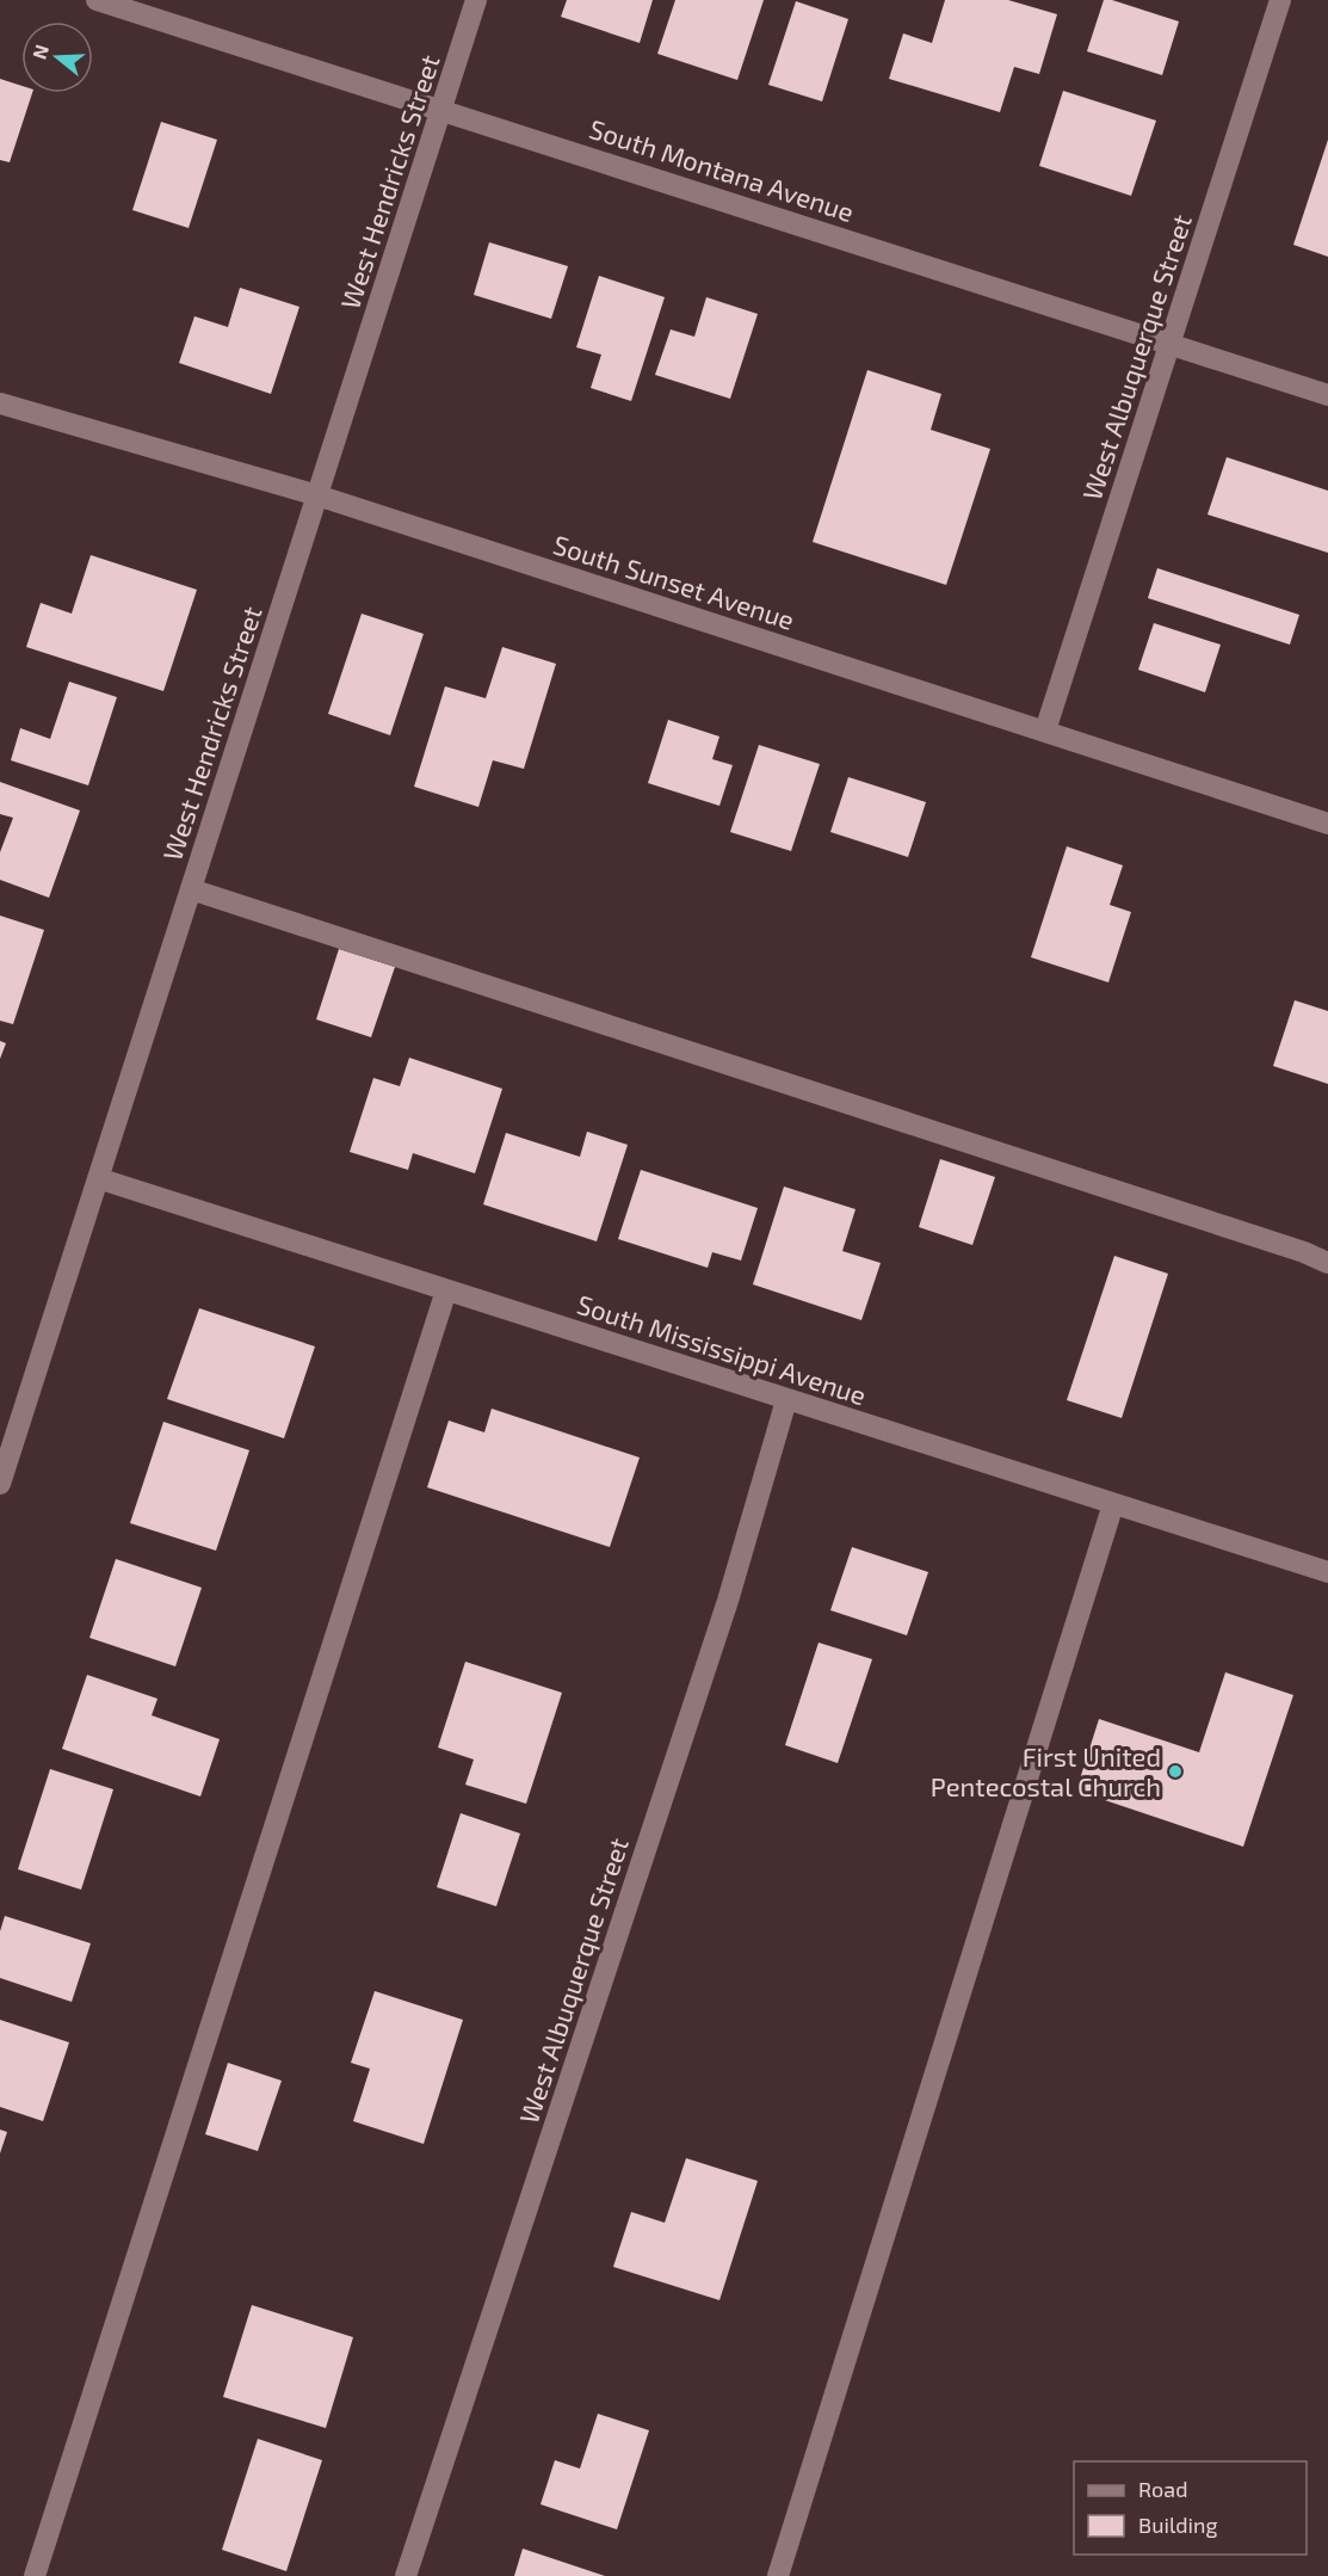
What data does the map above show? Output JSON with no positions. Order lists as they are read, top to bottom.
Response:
{
  "streets": {
    "street": [
      "South Montana Avenue",
      "West Hendricks Street",
      "West Albuquerque Street",
      "South Sunset Avenue",
      "South Mississippi Avenue"
    ]
  },
  "crossings": [
    ["South Montana Avenue", "West Hendricks Street"],
    ["South Montana Avenue", "West Albuquerque Street"],
    ["West Hendricks Street", "South Sunset Avenue"],
    ["West Hendricks Street", "South Mississippi Avenue"],
    ["West Albuquerque Street", "South Sunset Avenue"],
    ["West Albuquerque Street", "South Mississippi Avenue"]
  ],
  "places": ["First United Pentecostal Church"],
  "legend": ["Road", "Building"],
  "north": "left"
}
